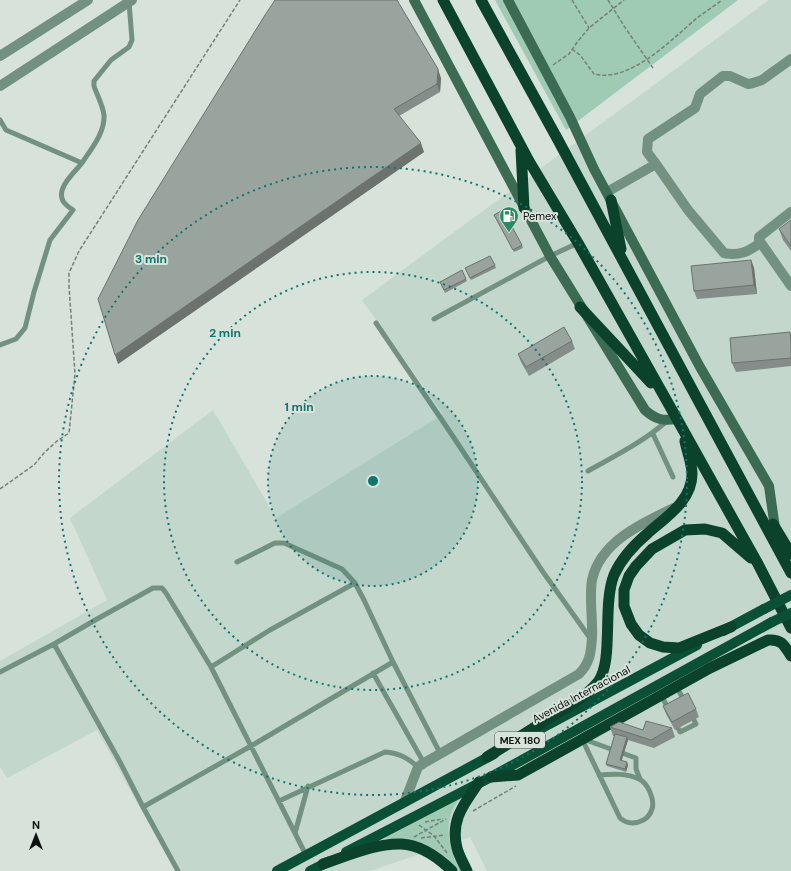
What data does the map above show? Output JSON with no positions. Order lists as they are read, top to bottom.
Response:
{
  "streets": {
    "main road": ["Avenida Internacional", "MEX 180"]
  },
  "places": {
    "fuel station": ["Pemex"]
  },
  "north": "top",
  "rings": ["3 min", "2 min", "1 min"]
}
